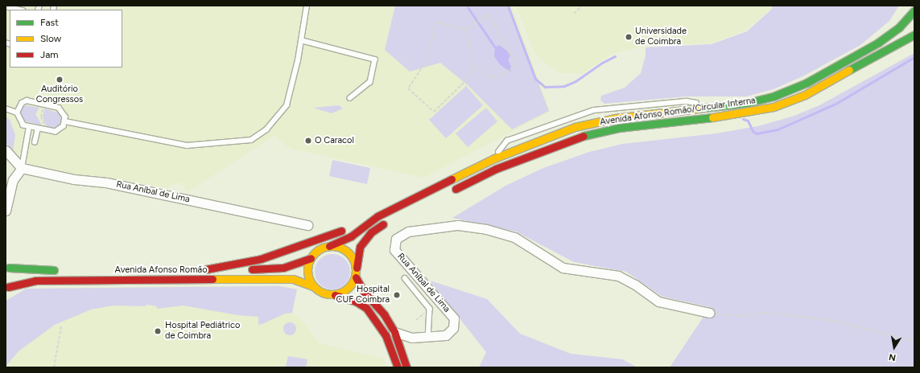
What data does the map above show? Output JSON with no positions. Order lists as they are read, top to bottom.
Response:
{
  "streets": {
    "main road": ["Avenida Afonso Romão/Circular Interna", "Avenida Afonso Romão"],
    "street": ["Rua Aníbal de Lima"]
  },
  "crossings": [
    ["Avenida Afonso Romão/Circular Interna", "Avenida Afonso Romão"]
  ],
  "places": [
    "Universidade de Coimbra",
    "Auditório Congressos",
    "O Caracol",
    "Hospital CUF Coimbra",
    "Hospital Pediátrico de Coimbra"
  ],
  "legend": ["Fast", "Slow", "Jam"],
  "north": "bottom"
}
